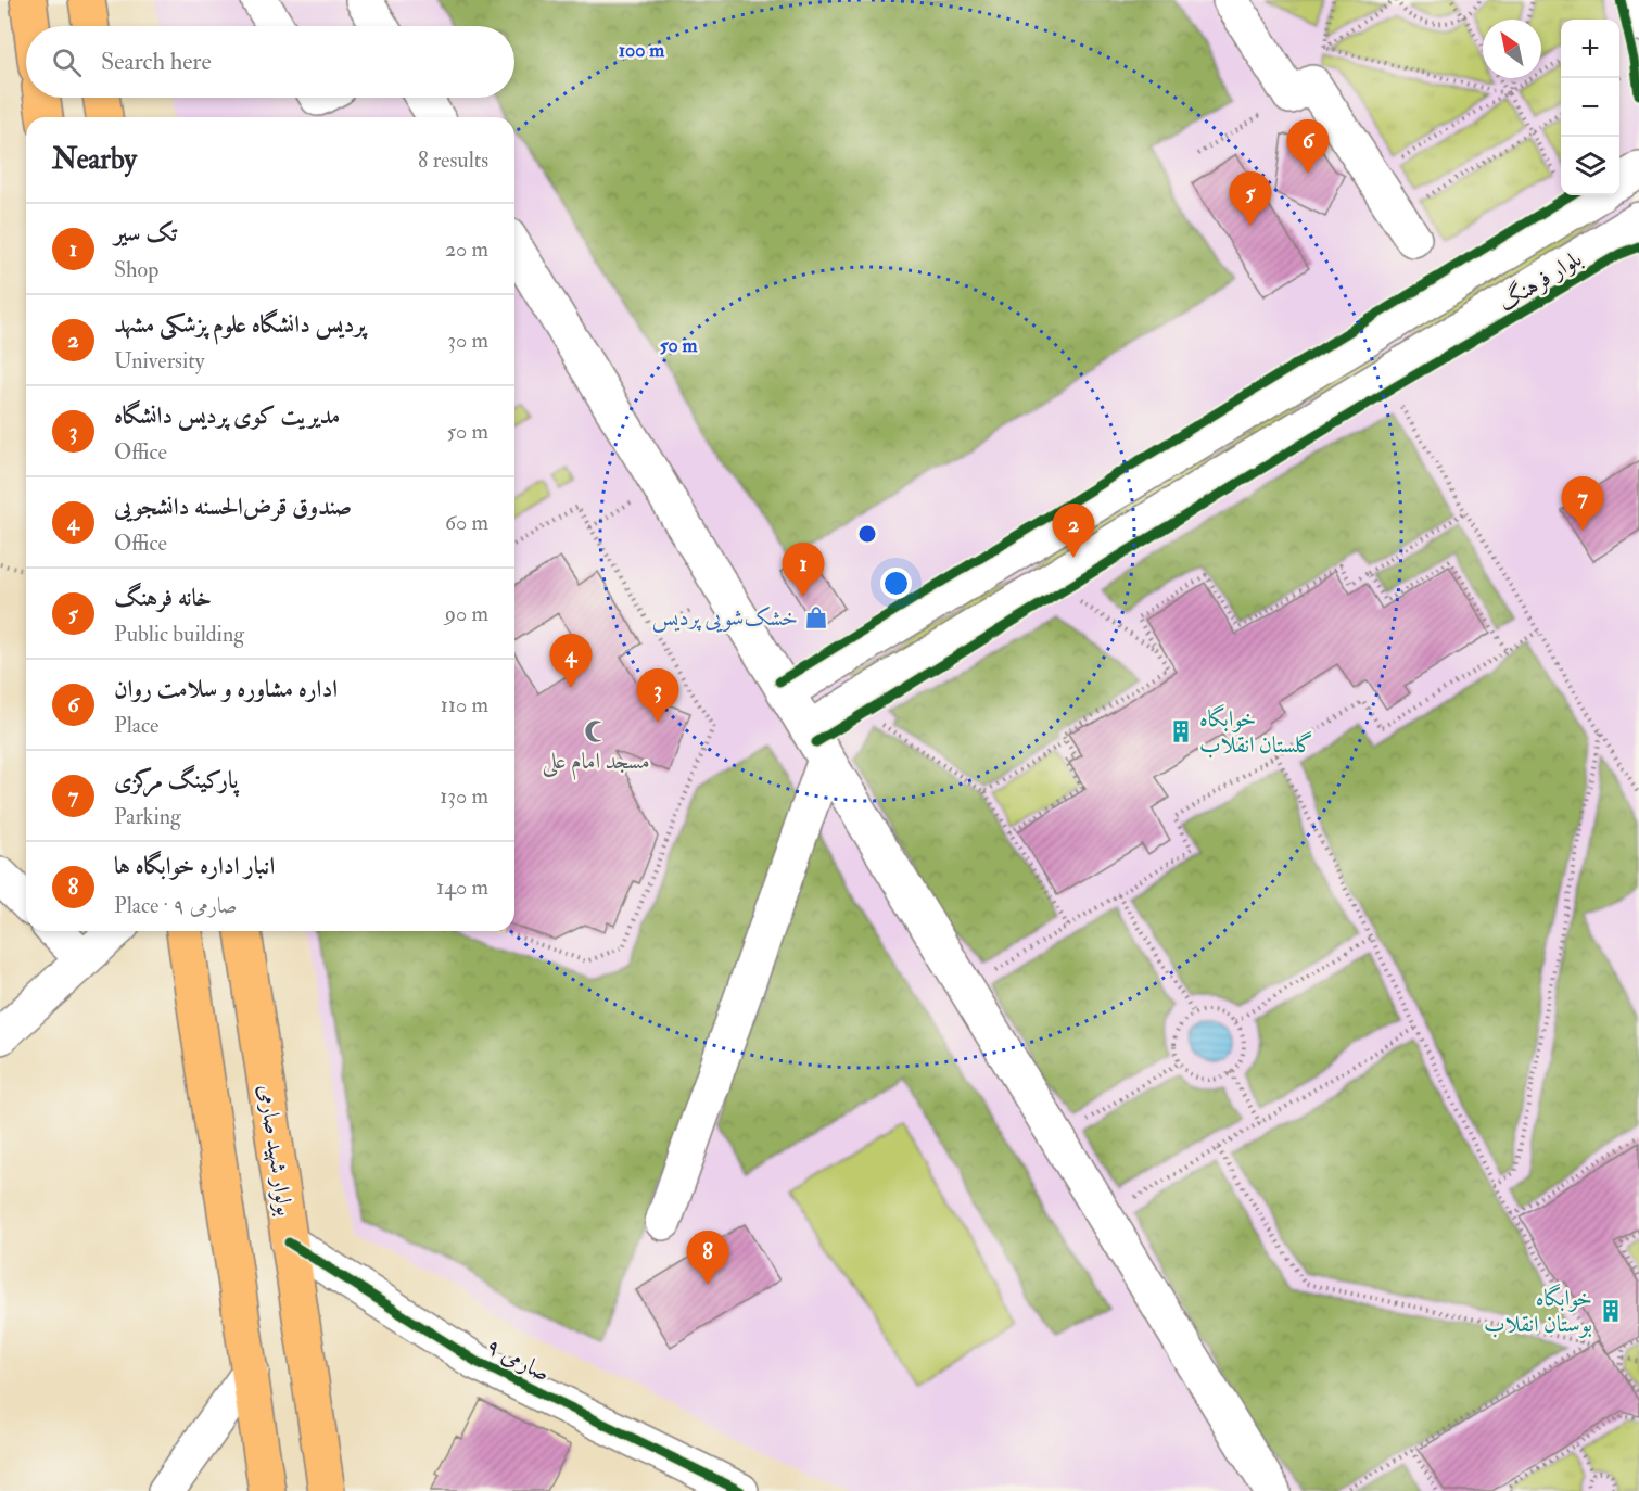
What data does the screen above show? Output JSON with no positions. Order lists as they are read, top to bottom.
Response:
{
  "streets": {
    "main road": ["بولوار شهید صارمی"],
    "street": ["بلوار فرهنگ", "صارمی ۹"]
  },
  "crossings": [
    ["بولوار شهید صارمی", "صارمی ۹"]
  ],
  "places": {
    "shop": ["خشک‌شویی پردیس"],
    "mosque": ["مسجد امام علی"],
    "building": ["خوابگاه گلستان انقلاب", "خوابگاه بوستان انقلاب"]
  },
  "north": "top left",
  "page": {
    "map_buttons": ["+", "−"],
    "search": "Search here",
    "heading": ["Nearby", "8 results"],
    "pins": [
      "6",
      "5",
      "7",
      "2",
      "1",
      "4",
      "3",
      "8"
    ],
    "list": [
      {
        "mark": "1",
        "name": "تک سیر",
        "note": "Shop",
        "value": "20 m"
      },
      {
        "mark": "2",
        "name": "پردیس دانشگاه علوم پزشکی مشهد",
        "note": "University",
        "value": "30 m"
      },
      {
        "mark": "3",
        "name": "مدیریت کوی پردیس دانشگاه",
        "note": "Office",
        "value": "50 m"
      },
      {
        "mark": "4",
        "name": "صندوق قرض‌الحسنه دانشجویی",
        "note": "Office",
        "value": "60 m"
      },
      {
        "mark": "5",
        "name": "خانه فرهنگ",
        "note": "Public building",
        "value": "90 m"
      },
      {
        "mark": "6",
        "name": "اداره مشاوره و سلامت روان",
        "note": "Place",
        "value": "110 m"
      },
      {
        "mark": "7",
        "name": "پارکینگ مرکزی",
        "note": "Parking",
        "value": "130 m"
      },
      {
        "mark": "8",
        "name": "انبار اداره خوابگاه ها",
        "note": "Place · صارمی ۹",
        "value": "140 m"
      }
    ]
  },
  "rings": ["100 m", "50 m"]
}
